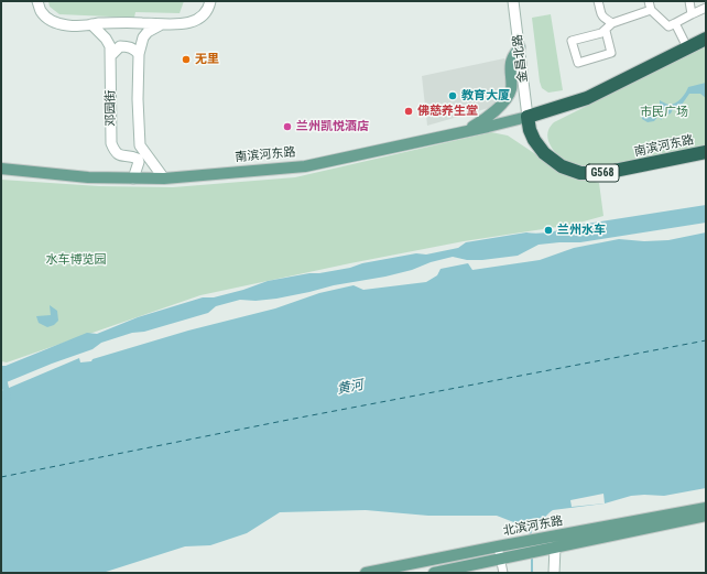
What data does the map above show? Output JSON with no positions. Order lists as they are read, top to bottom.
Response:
{
  "streets": {
    "highway": ["南滨河东路", "G568"],
    "main road": ["北滨河东路"],
    "street": ["金昌北路", "邓园街"]
  },
  "crossings": [
    ["金昌北路", "南滨河东路"],
    ["邓园街", "南滨河东路"]
  ],
  "water": ["黄河"],
  "parks": ["市民广场", "水车博览园"],
  "places": [
    "无里",
    "教育大厦",
    "佛慈养生堂",
    "兰州凯悦酒店",
    "兰州水车"
  ]
}
